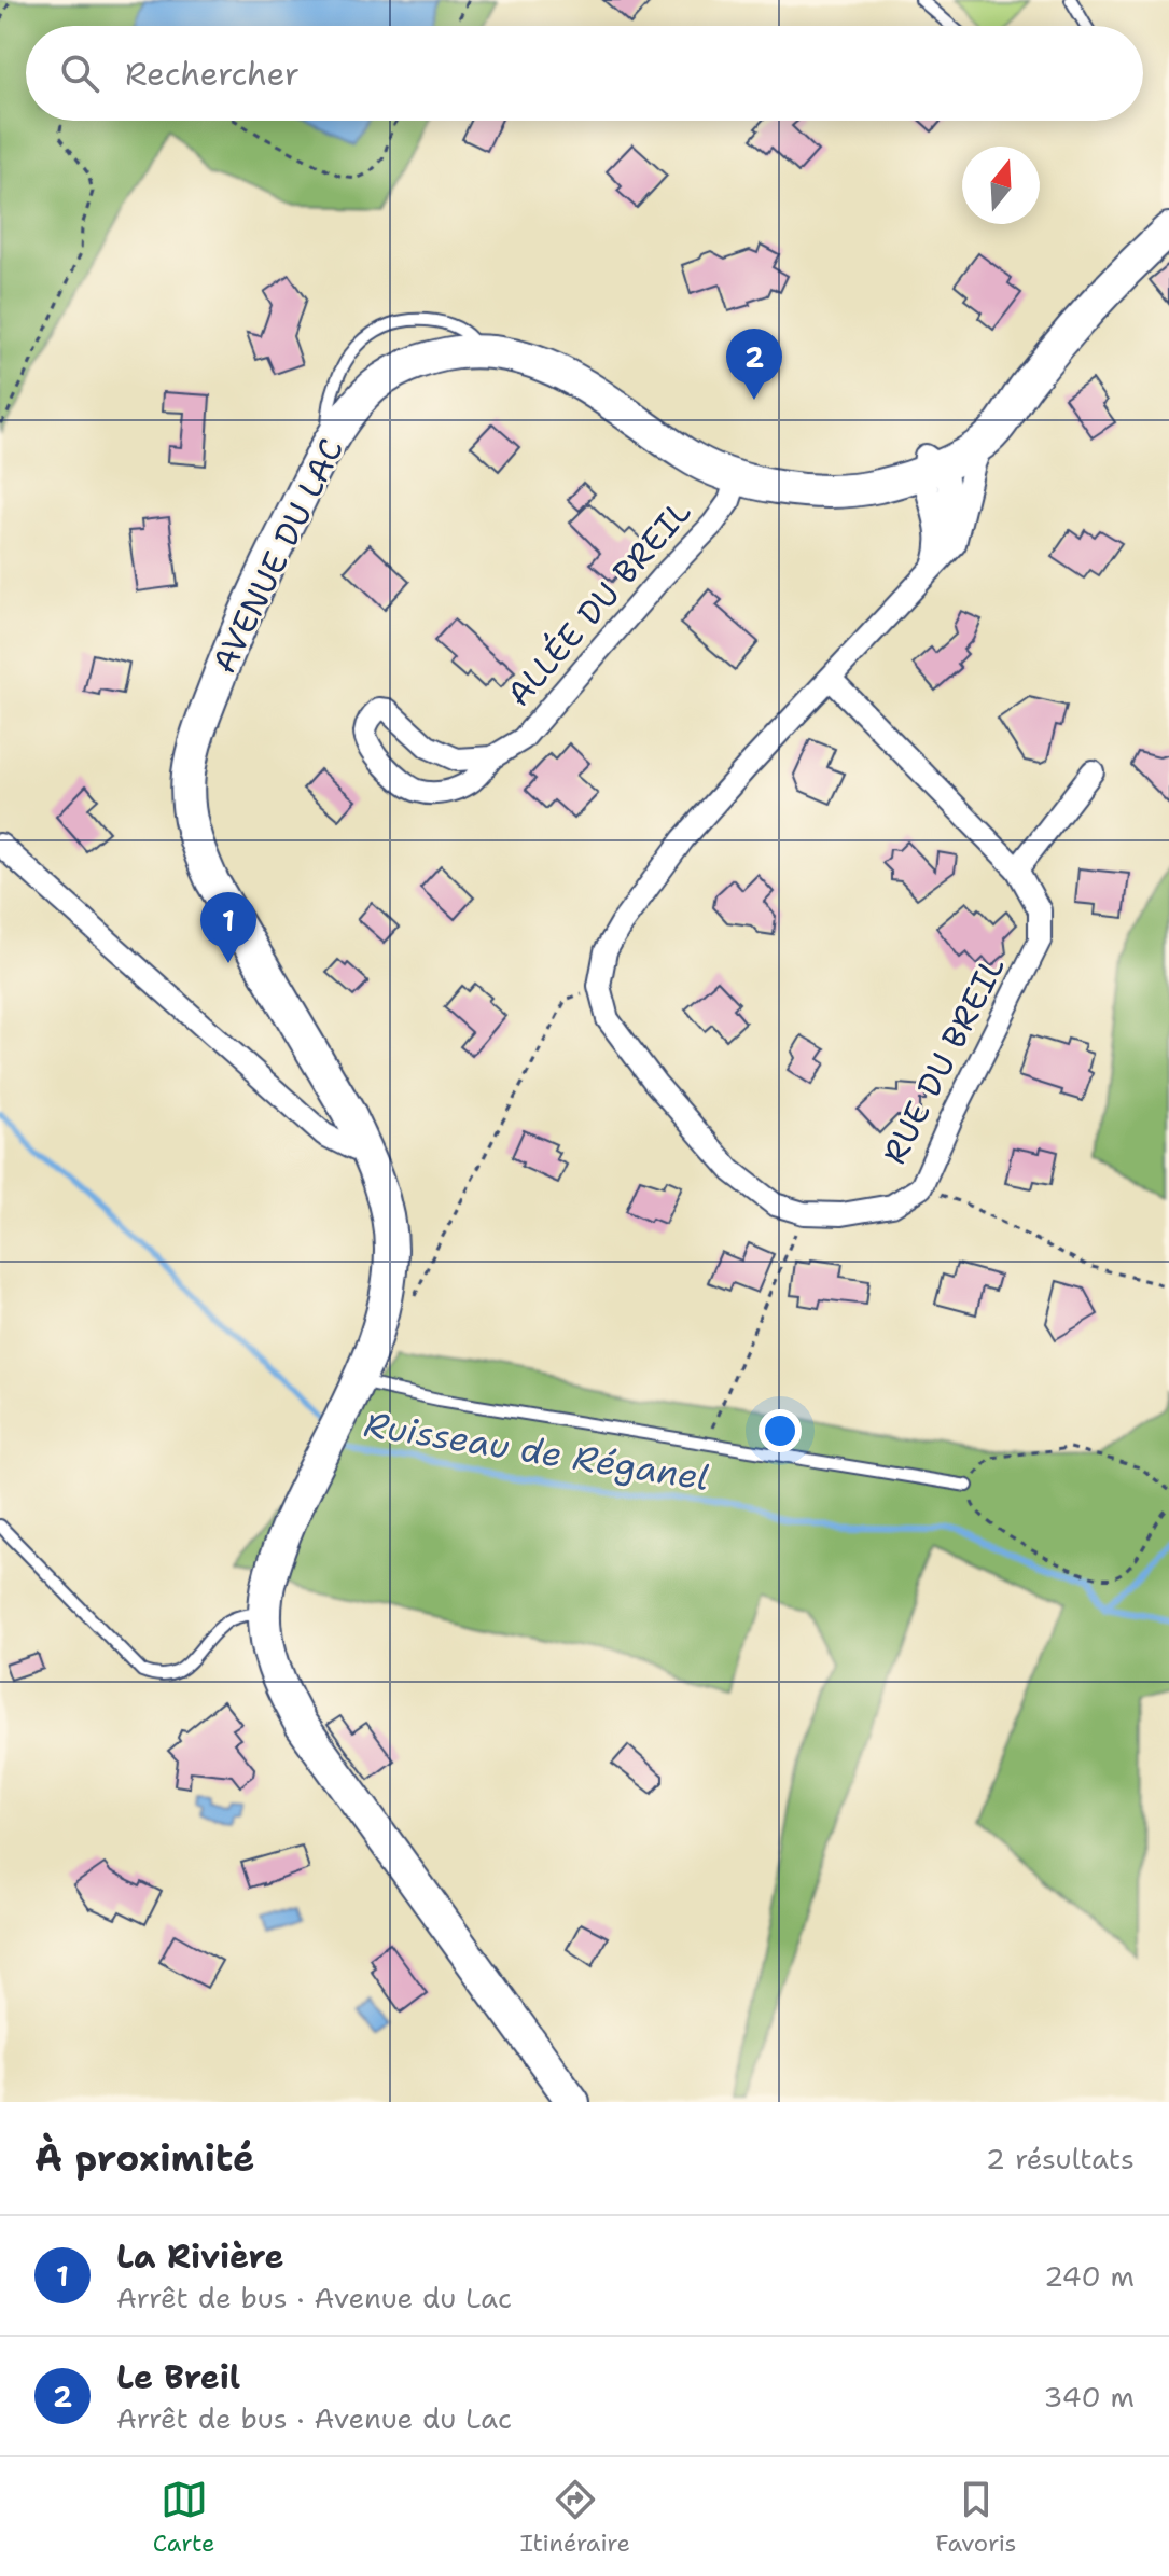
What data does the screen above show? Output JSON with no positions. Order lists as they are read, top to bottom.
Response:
{
  "streets": {
    "street": ["AVENUE DU LAC", "ALLÉE DU BREIL", "RUE DU BREIL"]
  },
  "crossings": [
    ["AVENUE DU LAC", "ALLÉE DU BREIL"]
  ],
  "water": ["Ruisseau de Réganel"],
  "north": "top",
  "page": {
    "search": "Rechercher",
    "pins": ["2", "1"],
    "heading": ["À proximité", "2 résultats"],
    "list": [
      {
        "mark": "1",
        "name": "La Rivière",
        "note": "Arrêt de bus · Avenue du Lac",
        "value": "240 m"
      },
      {
        "mark": "2",
        "name": "Le Breil",
        "note": "Arrêt de bus · Avenue du Lac",
        "value": "340 m"
      }
    ],
    "nav": ["Carte", "Itinéraire", "Favoris"]
  }
}
